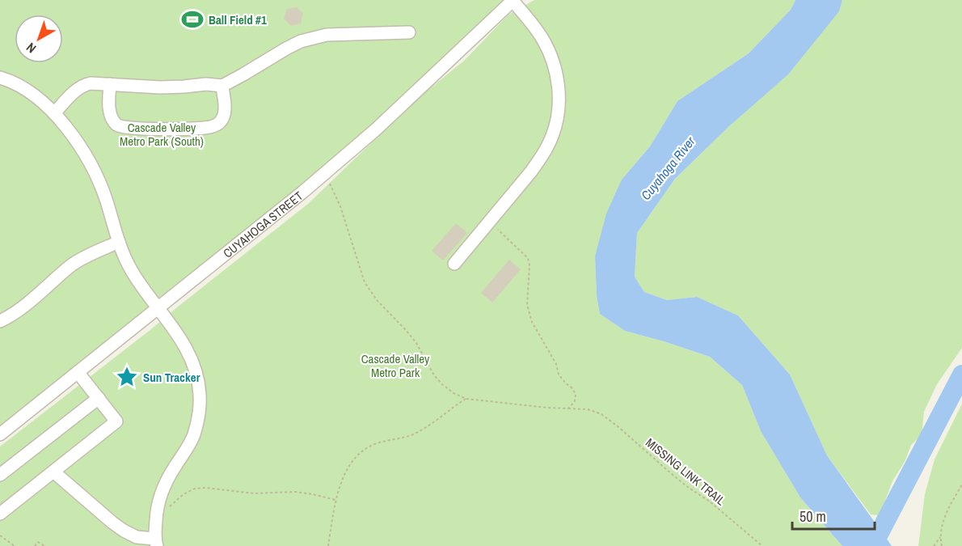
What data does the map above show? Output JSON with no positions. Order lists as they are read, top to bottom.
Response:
{
  "streets": {
    "street": ["CUYAHOGA STREET"],
    "path": ["MISSING LINK TRAIL"]
  },
  "water": ["Cuyahoga River"],
  "parks": ["Cascade Valley Metro Park (South)", "Cascade Valley Metro Park"],
  "places": {
    "sports": ["Ball Field #1"],
    "place": ["Sun Tracker"]
  },
  "scale_bar": "50 m",
  "north": "bottom left"
}
